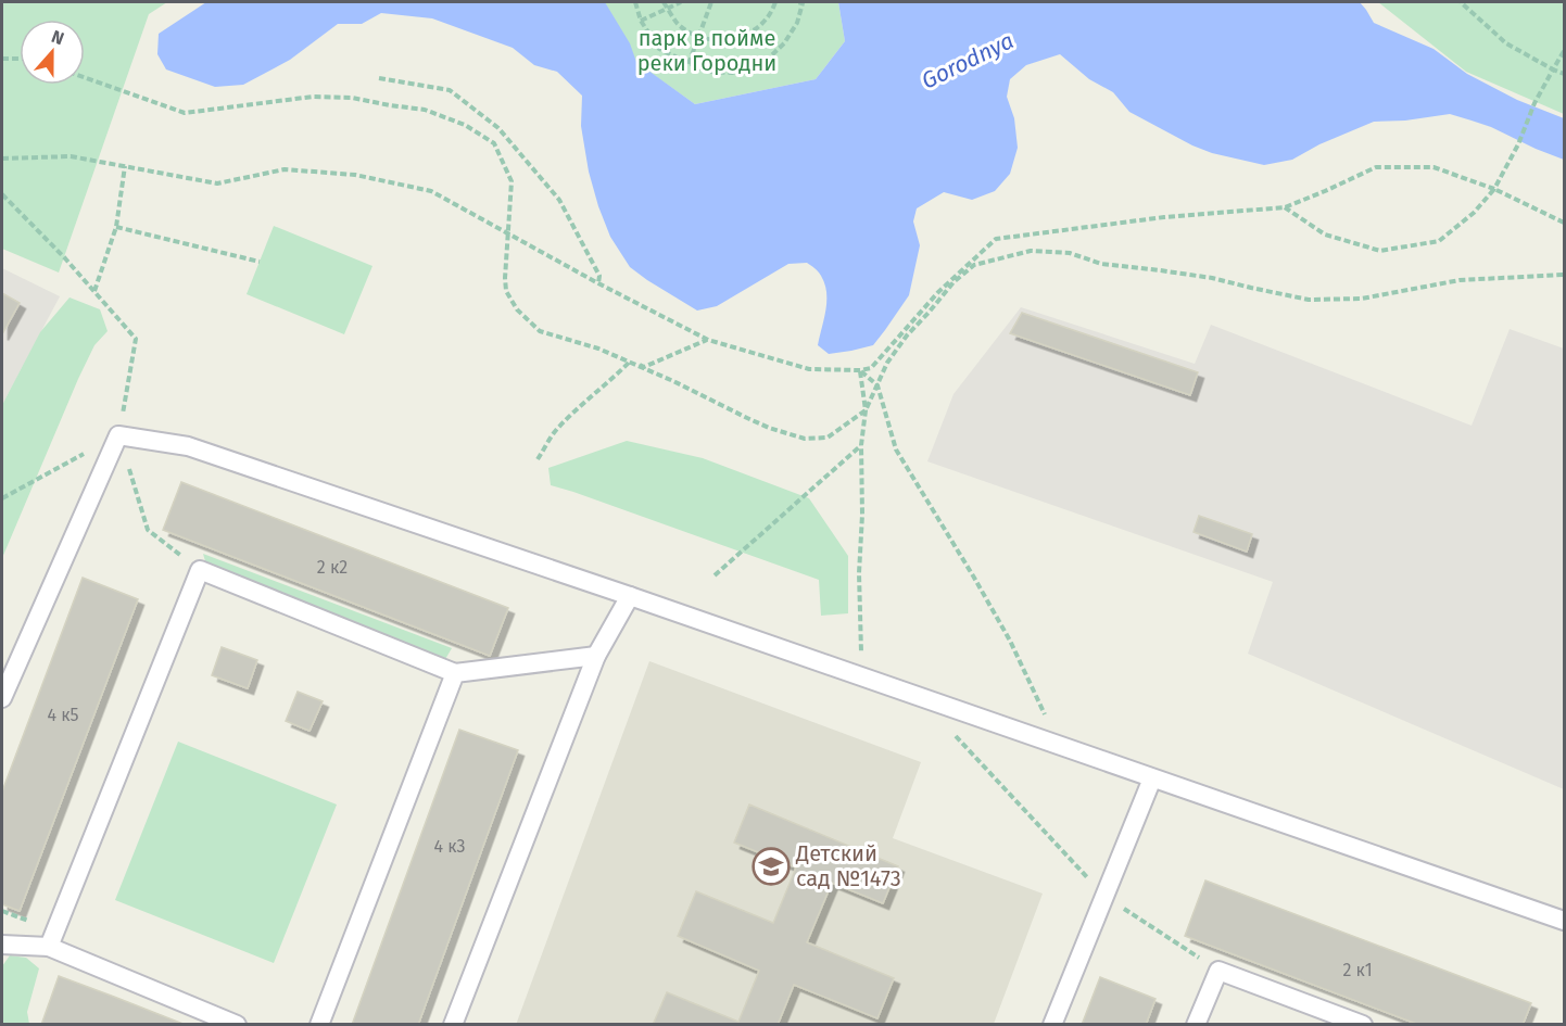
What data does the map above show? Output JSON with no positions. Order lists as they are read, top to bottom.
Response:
{
  "water": ["Gorodnya"],
  "parks": ["парк в пойме реки Городни"],
  "places": {
    "school or university": ["Детский сад №1473"]
  },
  "house_numbers": [
    "2 к2",
    "4 к5",
    "4 к3",
    "2 к1"
  ],
  "north": "top"
}
